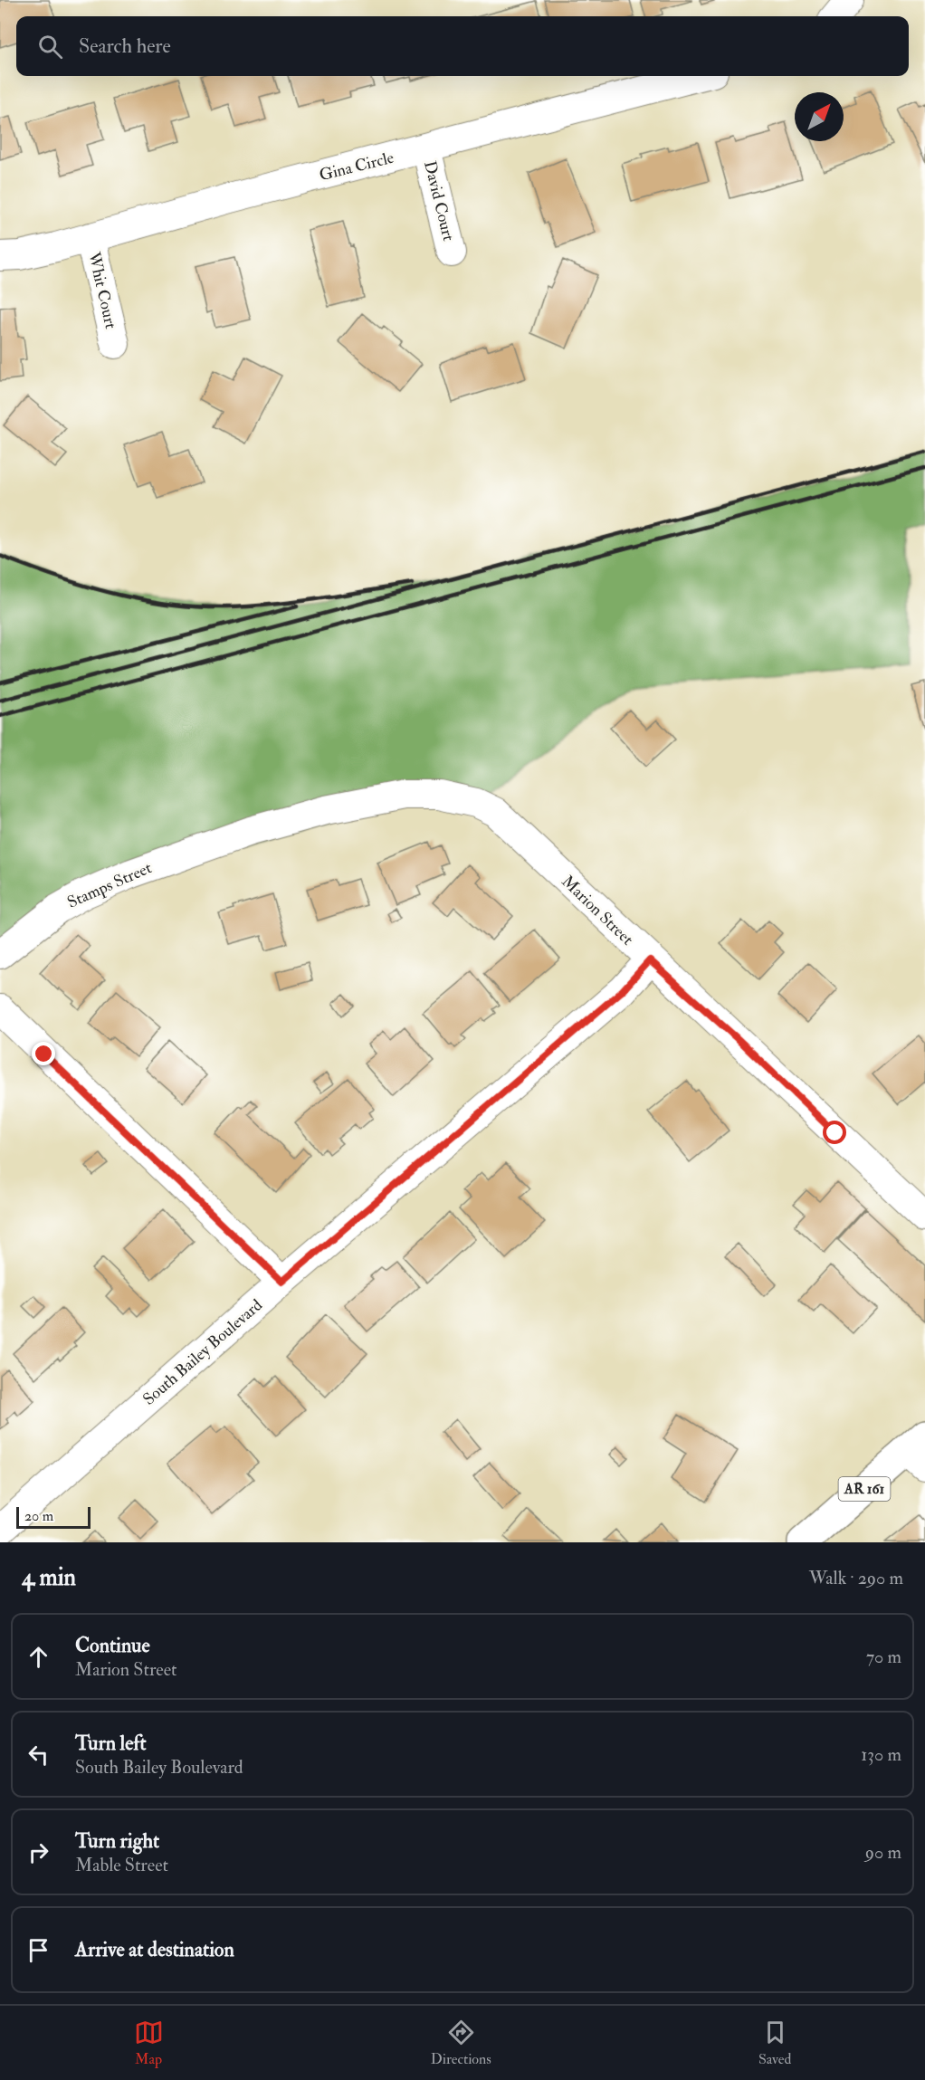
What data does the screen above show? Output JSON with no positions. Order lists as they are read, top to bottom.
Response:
{
  "streets": {
    "main road": ["AR 161"],
    "street": [
      "Gina Circle",
      "David Court",
      "Whit Court",
      "Stamps Street",
      "Marion Street",
      "South Bailey Boulevard"
    ]
  },
  "crossings": [
    ["Gina Circle", "David Court"],
    ["Gina Circle", "Whit Court"],
    ["Stamps Street", "Marion Street"],
    ["Marion Street", "South Bailey Boulevard"]
  ],
  "scale_bar": "20 m",
  "north": "top right",
  "page": {
    "search": "Search here",
    "scale": "20 m",
    "heading": ["4 min", "Walk · 290 m"],
    "list": [
      ["Continue", "Marion Street", "70 m"],
      ["Turn left", "South Bailey Boulevard", "130 m"],
      ["Turn right", "Mable Street", "90 m"],
      "Arrive at destination"
    ],
    "nav": ["Map", "Directions", "Saved"]
  }
}
